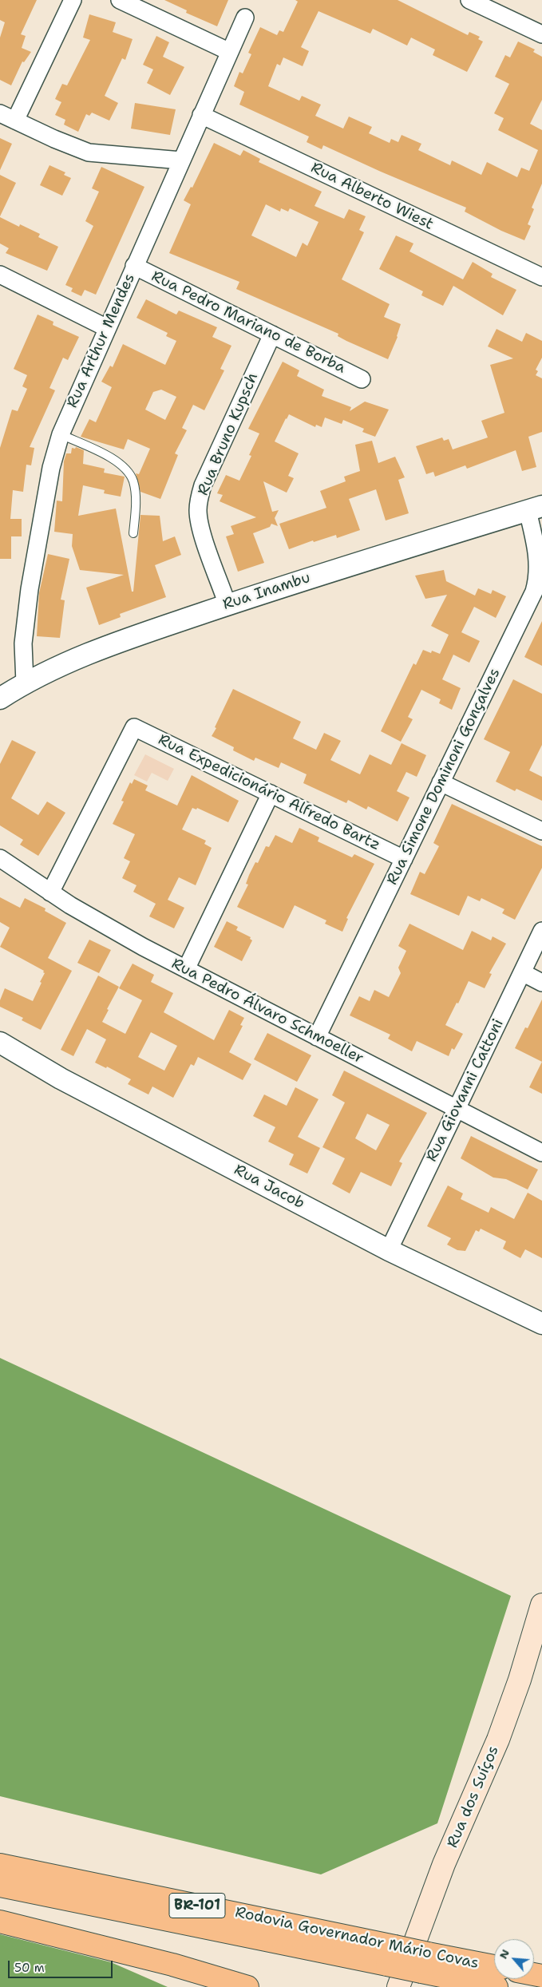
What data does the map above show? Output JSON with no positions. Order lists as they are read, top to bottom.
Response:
{
  "streets": {
    "highway": ["BR-101", "Rodovia Governador Mário Covas"],
    "main road": ["Rua dos Suíços"],
    "street": [
      "Rua Alberto Wiest",
      "Rua Pedro Mariano de Borba",
      "Rua Arthur Mendes",
      "Rua Bruno Kupsch",
      "Rua Inambu",
      "Rua Simone Dominoni Gonçalves",
      "Rua Expedicionário Alfredo Bartz",
      "Rua Pedro Álvaro Schmoeller",
      "Rua Giovanni Cattoni",
      "Rua Jacob"
    ]
  },
  "crossings": [
    ["Rua Alberto Wiest", "Rua Arthur Mendes"],
    ["Rua Pedro Mariano de Borba", "Rua Arthur Mendes"],
    ["Rua Pedro Mariano de Borba", "Rua Bruno Kupsch"],
    ["Rua Arthur Mendes", "Rua Inambu"],
    ["Rua Bruno Kupsch", "Rua Inambu"],
    ["Rua Inambu", "Rua Simone Dominoni Gonçalves"],
    ["Rua Simone Dominoni Gonçalves", "Rua Expedicionário Alfredo Bartz"],
    ["Rua Simone Dominoni Gonçalves", "Rua Pedro Álvaro Schmoeller"],
    ["Rua Expedicionário Alfredo Bartz", "Rua Pedro Álvaro Schmoeller"],
    ["Rua Pedro Álvaro Schmoeller", "Rua Giovanni Cattoni"],
    ["Rua Giovanni Cattoni", "Rua Jacob"]
  ],
  "scale_bar": "50 m",
  "north": "top left"
}
